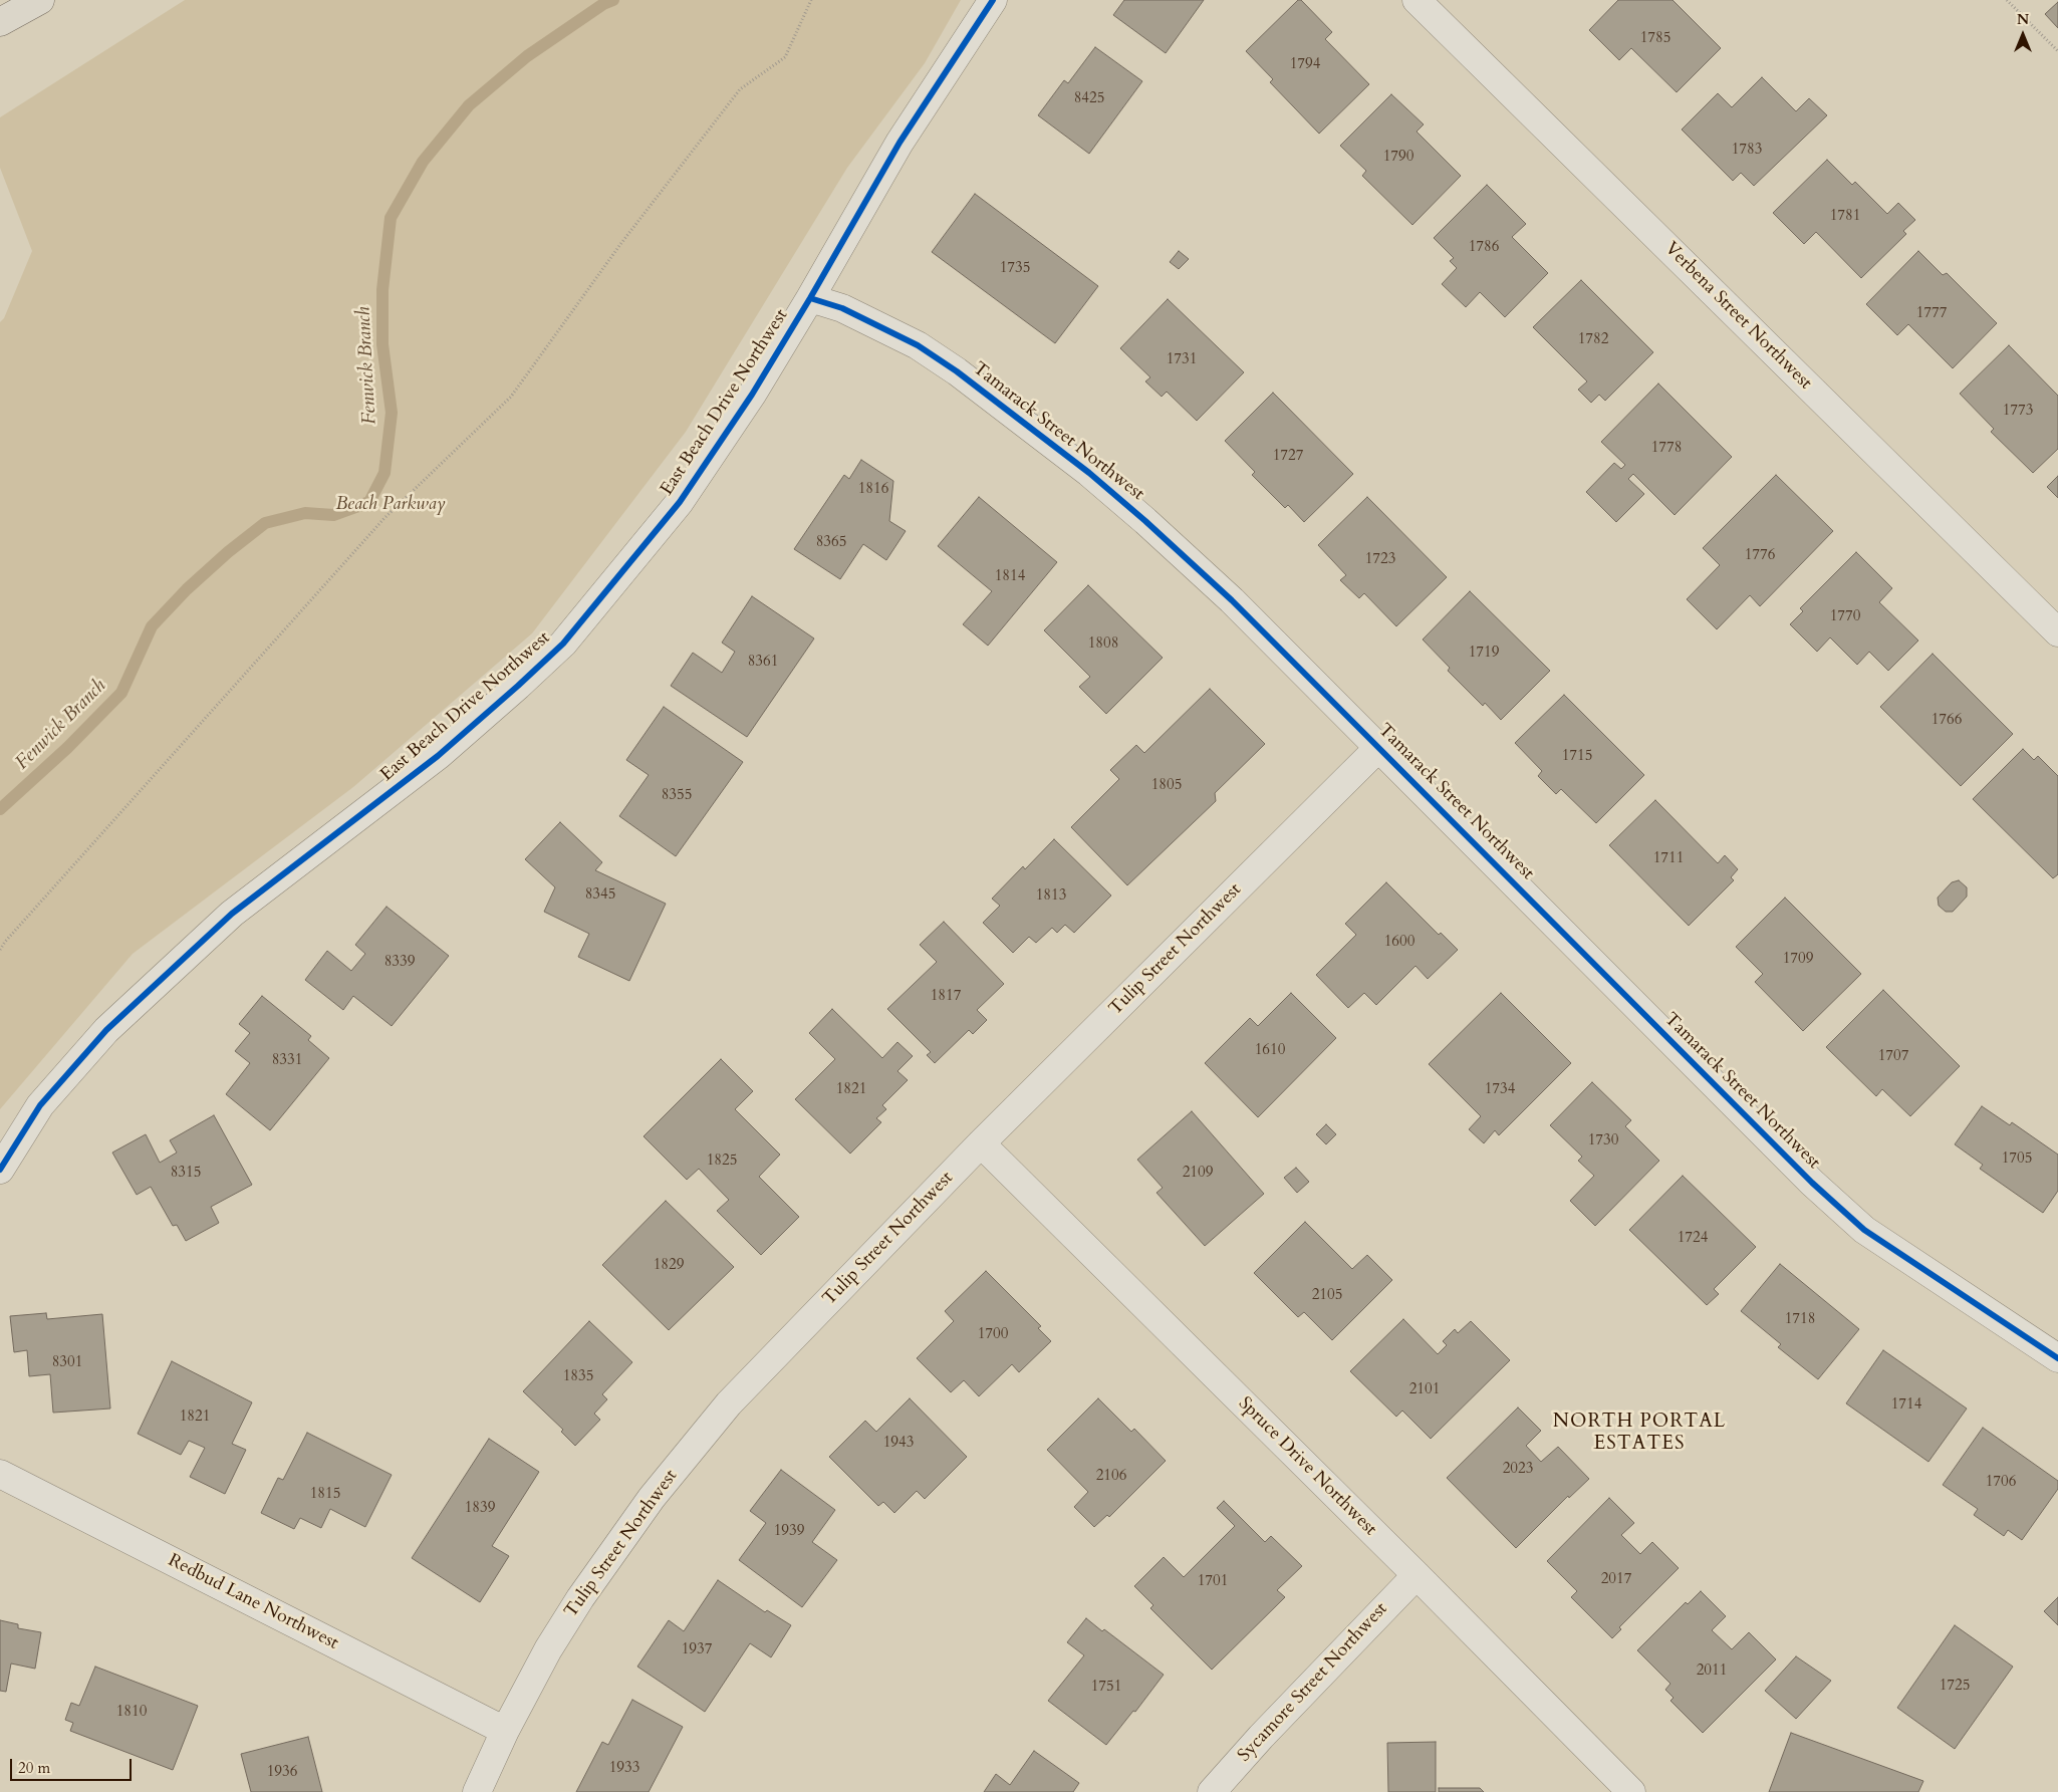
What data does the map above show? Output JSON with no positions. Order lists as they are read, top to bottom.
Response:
{
  "streets": {
    "street": [
      "Verbena Street Northwest",
      "East Beach Drive Northwest",
      "Tamarack Street Northwest",
      "Tulip Street Northwest",
      "Spruce Drive Northwest",
      "Redbud Lane Northwest",
      "Sycamore Street Northwest"
    ]
  },
  "crossings": [
    ["East Beach Drive Northwest", "Tamarack Street Northwest"],
    ["Tamarack Street Northwest", "Tulip Street Northwest"],
    ["Tulip Street Northwest", "Spruce Drive Northwest"],
    ["Tulip Street Northwest", "Redbud Lane Northwest"],
    ["Spruce Drive Northwest", "Sycamore Street Northwest"]
  ],
  "districts": ["NORTH PORTAL ESTATES"],
  "water": ["Fenwick Branch"],
  "parks": ["Beach Parkway"],
  "house_numbers": [
    "1785",
    "1794",
    "8425",
    "1783",
    "1790",
    "1781",
    "1786",
    "1735",
    "1777",
    "1782",
    "1731",
    "1773",
    "1778",
    "1727",
    "1816",
    "8365",
    "1776",
    "1723",
    "1814",
    "1770",
    "1808",
    "1719",
    "8361",
    "1766",
    "1715",
    "1805",
    "8355",
    "1711",
    "8345",
    "1813",
    "1600",
    "1709",
    "8339",
    "1817",
    "1610",
    "1707",
    "8331",
    "1821",
    "1734",
    "1730",
    "1705",
    "1825",
    "8315",
    "2109",
    "1724",
    "1829",
    "2105",
    "1718",
    "1700",
    "8301",
    "1835",
    "2101",
    "1714",
    "1821",
    "1943",
    "2023",
    "2106",
    "1706",
    "1815",
    "1839",
    "1939",
    "2017",
    "1701",
    "1937",
    "2011",
    "1725",
    "1751",
    "1810",
    "1933",
    "1936"
  ],
  "scale_bar": "20 m",
  "north": "top"
}
